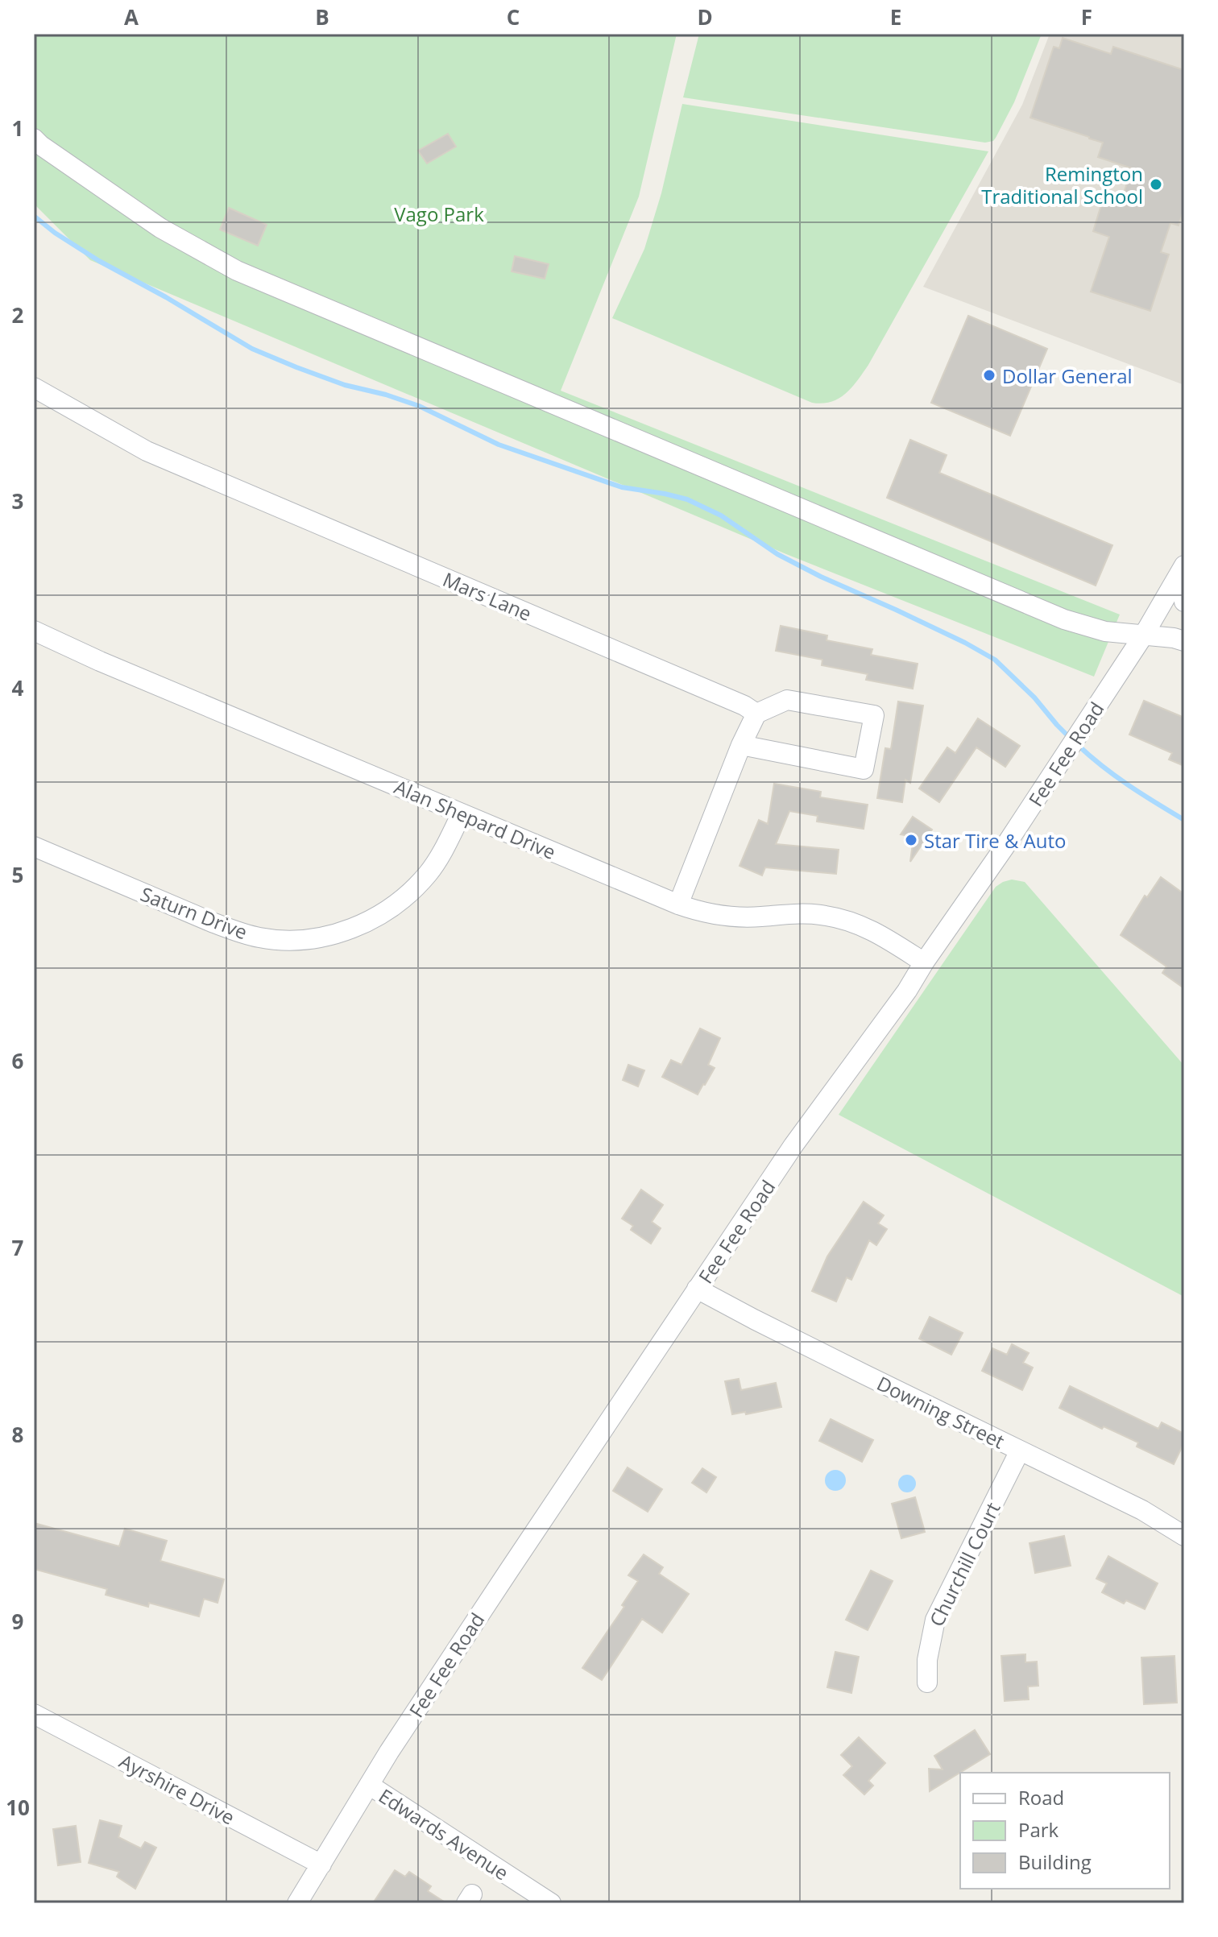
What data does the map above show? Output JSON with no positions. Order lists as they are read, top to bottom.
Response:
{
  "streets": {
    "street": [
      "Mars Lane",
      "Fee Fee Road",
      "Alan Shepard Drive",
      "Saturn Drive",
      "Downing Street",
      "Churchill Court",
      "Ayrshire Drive",
      "Edwards Avenue"
    ]
  },
  "crossings": [
    ["Fee Fee Road", "Alan Shepard Drive"],
    ["Fee Fee Road", "Downing Street"],
    ["Fee Fee Road", "Ayrshire Drive"],
    ["Fee Fee Road", "Edwards Avenue"],
    ["Alan Shepard Drive", "Saturn Drive"],
    ["Downing Street", "Churchill Court"]
  ],
  "parks": ["Vago Park"],
  "places": ["Remington Traditional School", "Dollar General", "Star Tire & Auto"],
  "legend": ["Road", "Park", "Building"],
  "grid": {
    "columns": [
      "A",
      "B",
      "C",
      "D",
      "E",
      "F"
    ],
    "rows": [
      "1",
      "2",
      "3",
      "4",
      "5",
      "6",
      "7",
      "8",
      "9",
      "10"
    ]
  }
}
